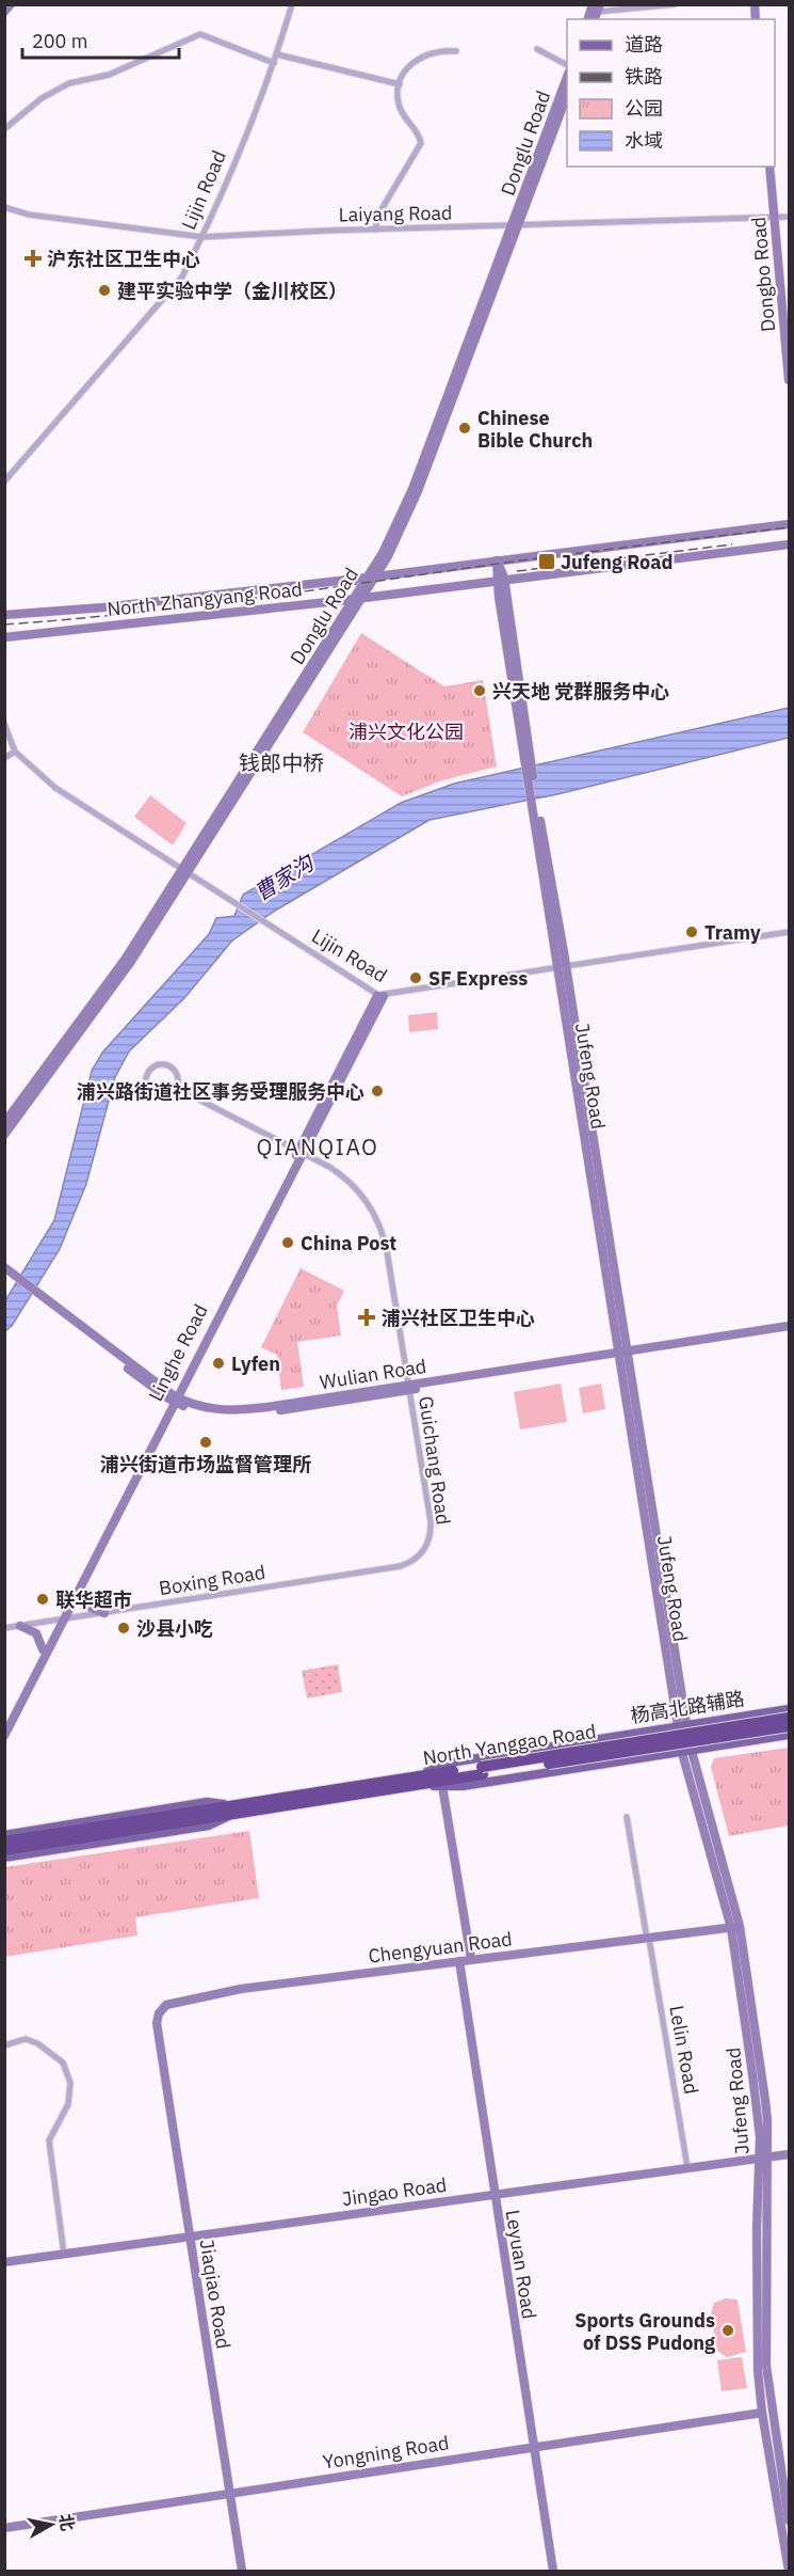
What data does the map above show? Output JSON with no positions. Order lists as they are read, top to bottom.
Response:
{
  "streets": {
    "highway": ["North Yanggao Road"],
    "main road": [
      "Donglu Road",
      "Dongbo Road",
      "North Zhangyang Road",
      "Jufeng Road",
      "Linghe Road",
      "Wulian Road",
      "杨高北路辅路",
      "Chengyuan Road",
      "Jingao Road",
      "Leyuan Road",
      "Jiaqiao Road",
      "Yongning Road"
    ],
    "street": [
      "Lijin Road",
      "Laiyang Road",
      "Guichang Road",
      "Boxing Road",
      "Lelin Road"
    ]
  },
  "crossings": [
    ["Donglu Road", "Lijin Road"],
    ["Donglu Road", "Laiyang Road"],
    ["Donglu Road", "North Zhangyang Road"],
    ["Lijin Road", "Laiyang Road"],
    ["Lijin Road", "Jufeng Road"],
    ["Lijin Road", "Linghe Road"],
    ["Laiyang Road", "Dongbo Road"],
    ["North Zhangyang Road", "Jufeng Road"],
    ["Jufeng Road", "Wulian Road"],
    ["Jufeng Road", "杨高北路辅路"],
    ["Jufeng Road", "Chengyuan Road"],
    ["Jufeng Road", "Jingao Road"],
    ["Jufeng Road", "Yongning Road"],
    ["Linghe Road", "Wulian Road"],
    ["Linghe Road", "Guichang Road"],
    ["Linghe Road", "Boxing Road"],
    ["Wulian Road", "Guichang Road"],
    ["Guichang Road", "Boxing Road"],
    ["杨高北路辅路", "North Yanggao Road"],
    ["Chengyuan Road", "Lelin Road"],
    ["Chengyuan Road", "Leyuan Road"],
    ["Chengyuan Road", "Jiaqiao Road"],
    ["Lelin Road", "Jingao Road"],
    ["Jingao Road", "Leyuan Road"],
    ["Jingao Road", "Jiaqiao Road"],
    ["Leyuan Road", "Yongning Road"],
    ["Jiaqiao Road", "Yongning Road"]
  ],
  "districts": ["钱郎中桥", "QIANQIAO"],
  "water": ["曹家沟"],
  "parks": ["浦兴文化公园"],
  "places": {
    "health": ["沪东社区卫生中心", "浦兴社区卫生中心"],
    "other": [
      "建平实验中学（金川校区）",
      "Chinese Bible Church",
      "兴天地 党群服务中心",
      "Tramy",
      "SF Express",
      "浦兴路街道社区事务受理服务中心",
      "China Post",
      "Lyfen",
      "浦兴街道市场监督管理所",
      "联华超市",
      "沙县小吃",
      "Sports Grounds of DSS Pudong"
    ],
    "transit": ["Jufeng Road"]
  },
  "legend": [
    "道路",
    "铁路",
    "公园",
    "水域"
  ],
  "scale_bar": "200 m",
  "north": "right"
}
